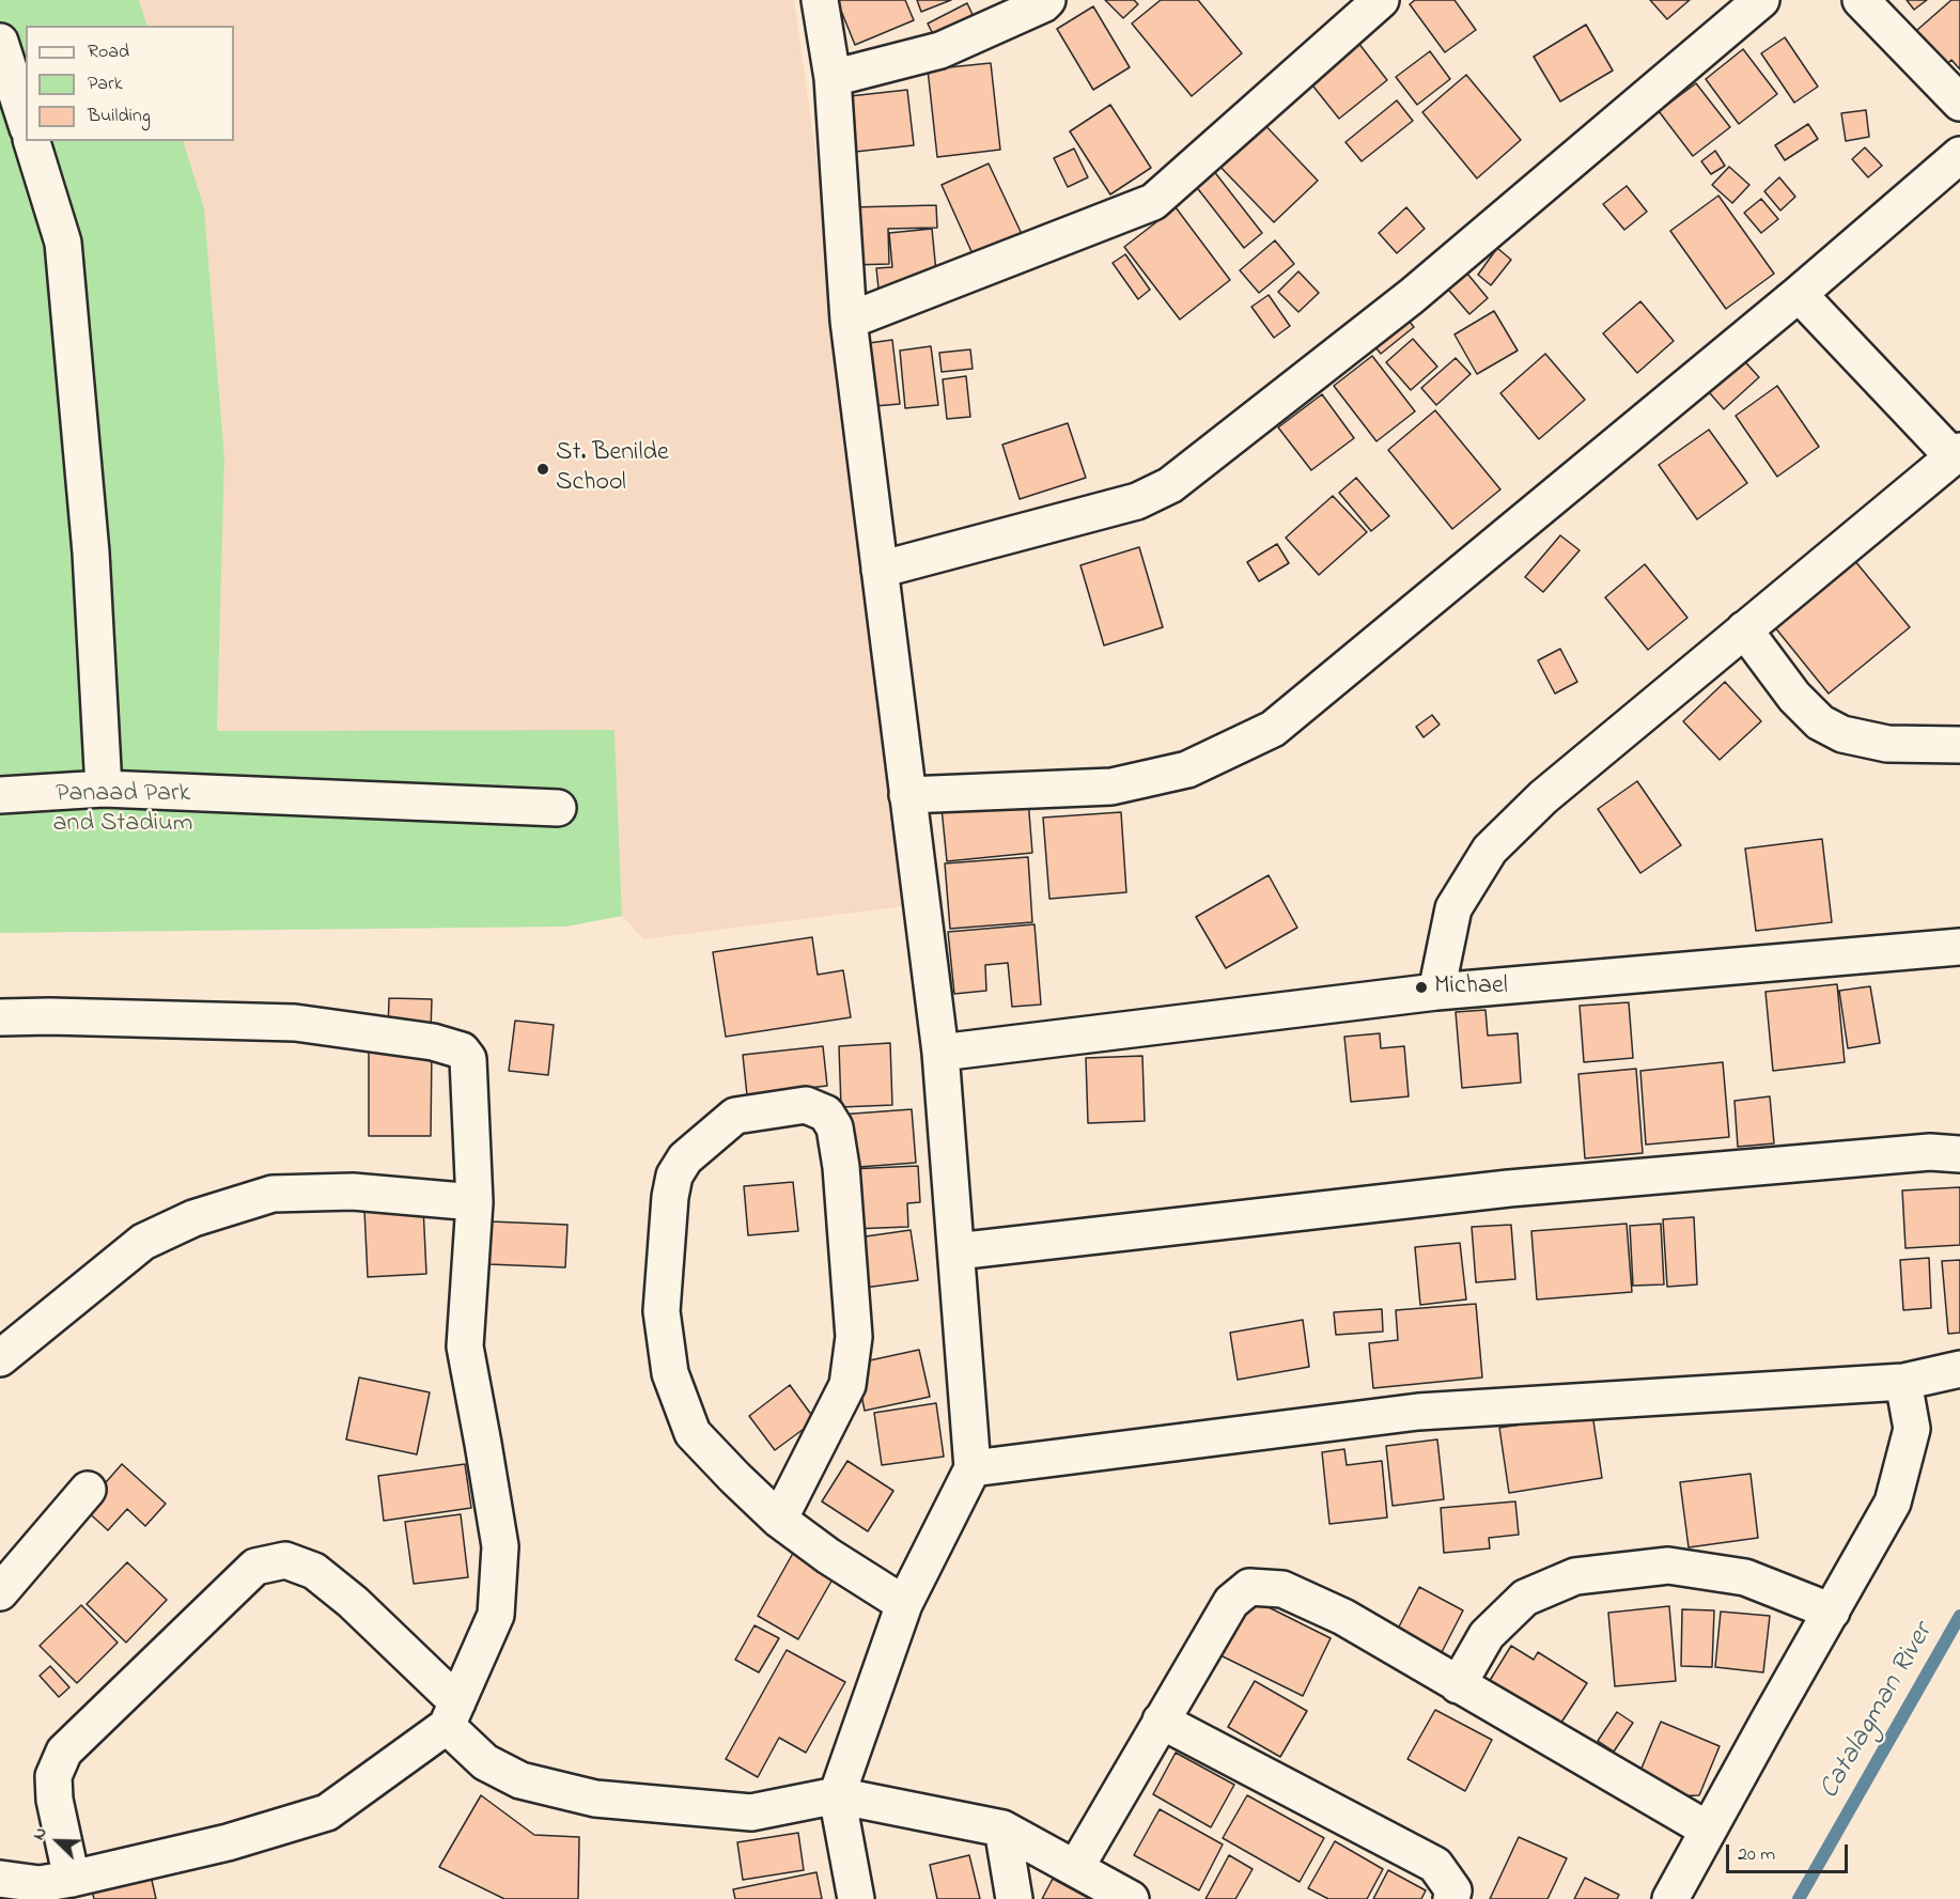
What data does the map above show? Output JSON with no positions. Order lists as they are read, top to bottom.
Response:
{
  "water": ["Catalagman River"],
  "parks": ["Panaad Park and Stadium"],
  "places": ["St. Benilde School", "Michael"],
  "legend": ["Road", "Park", "Building"],
  "scale_bar": "20 m",
  "north": "top left"
}
